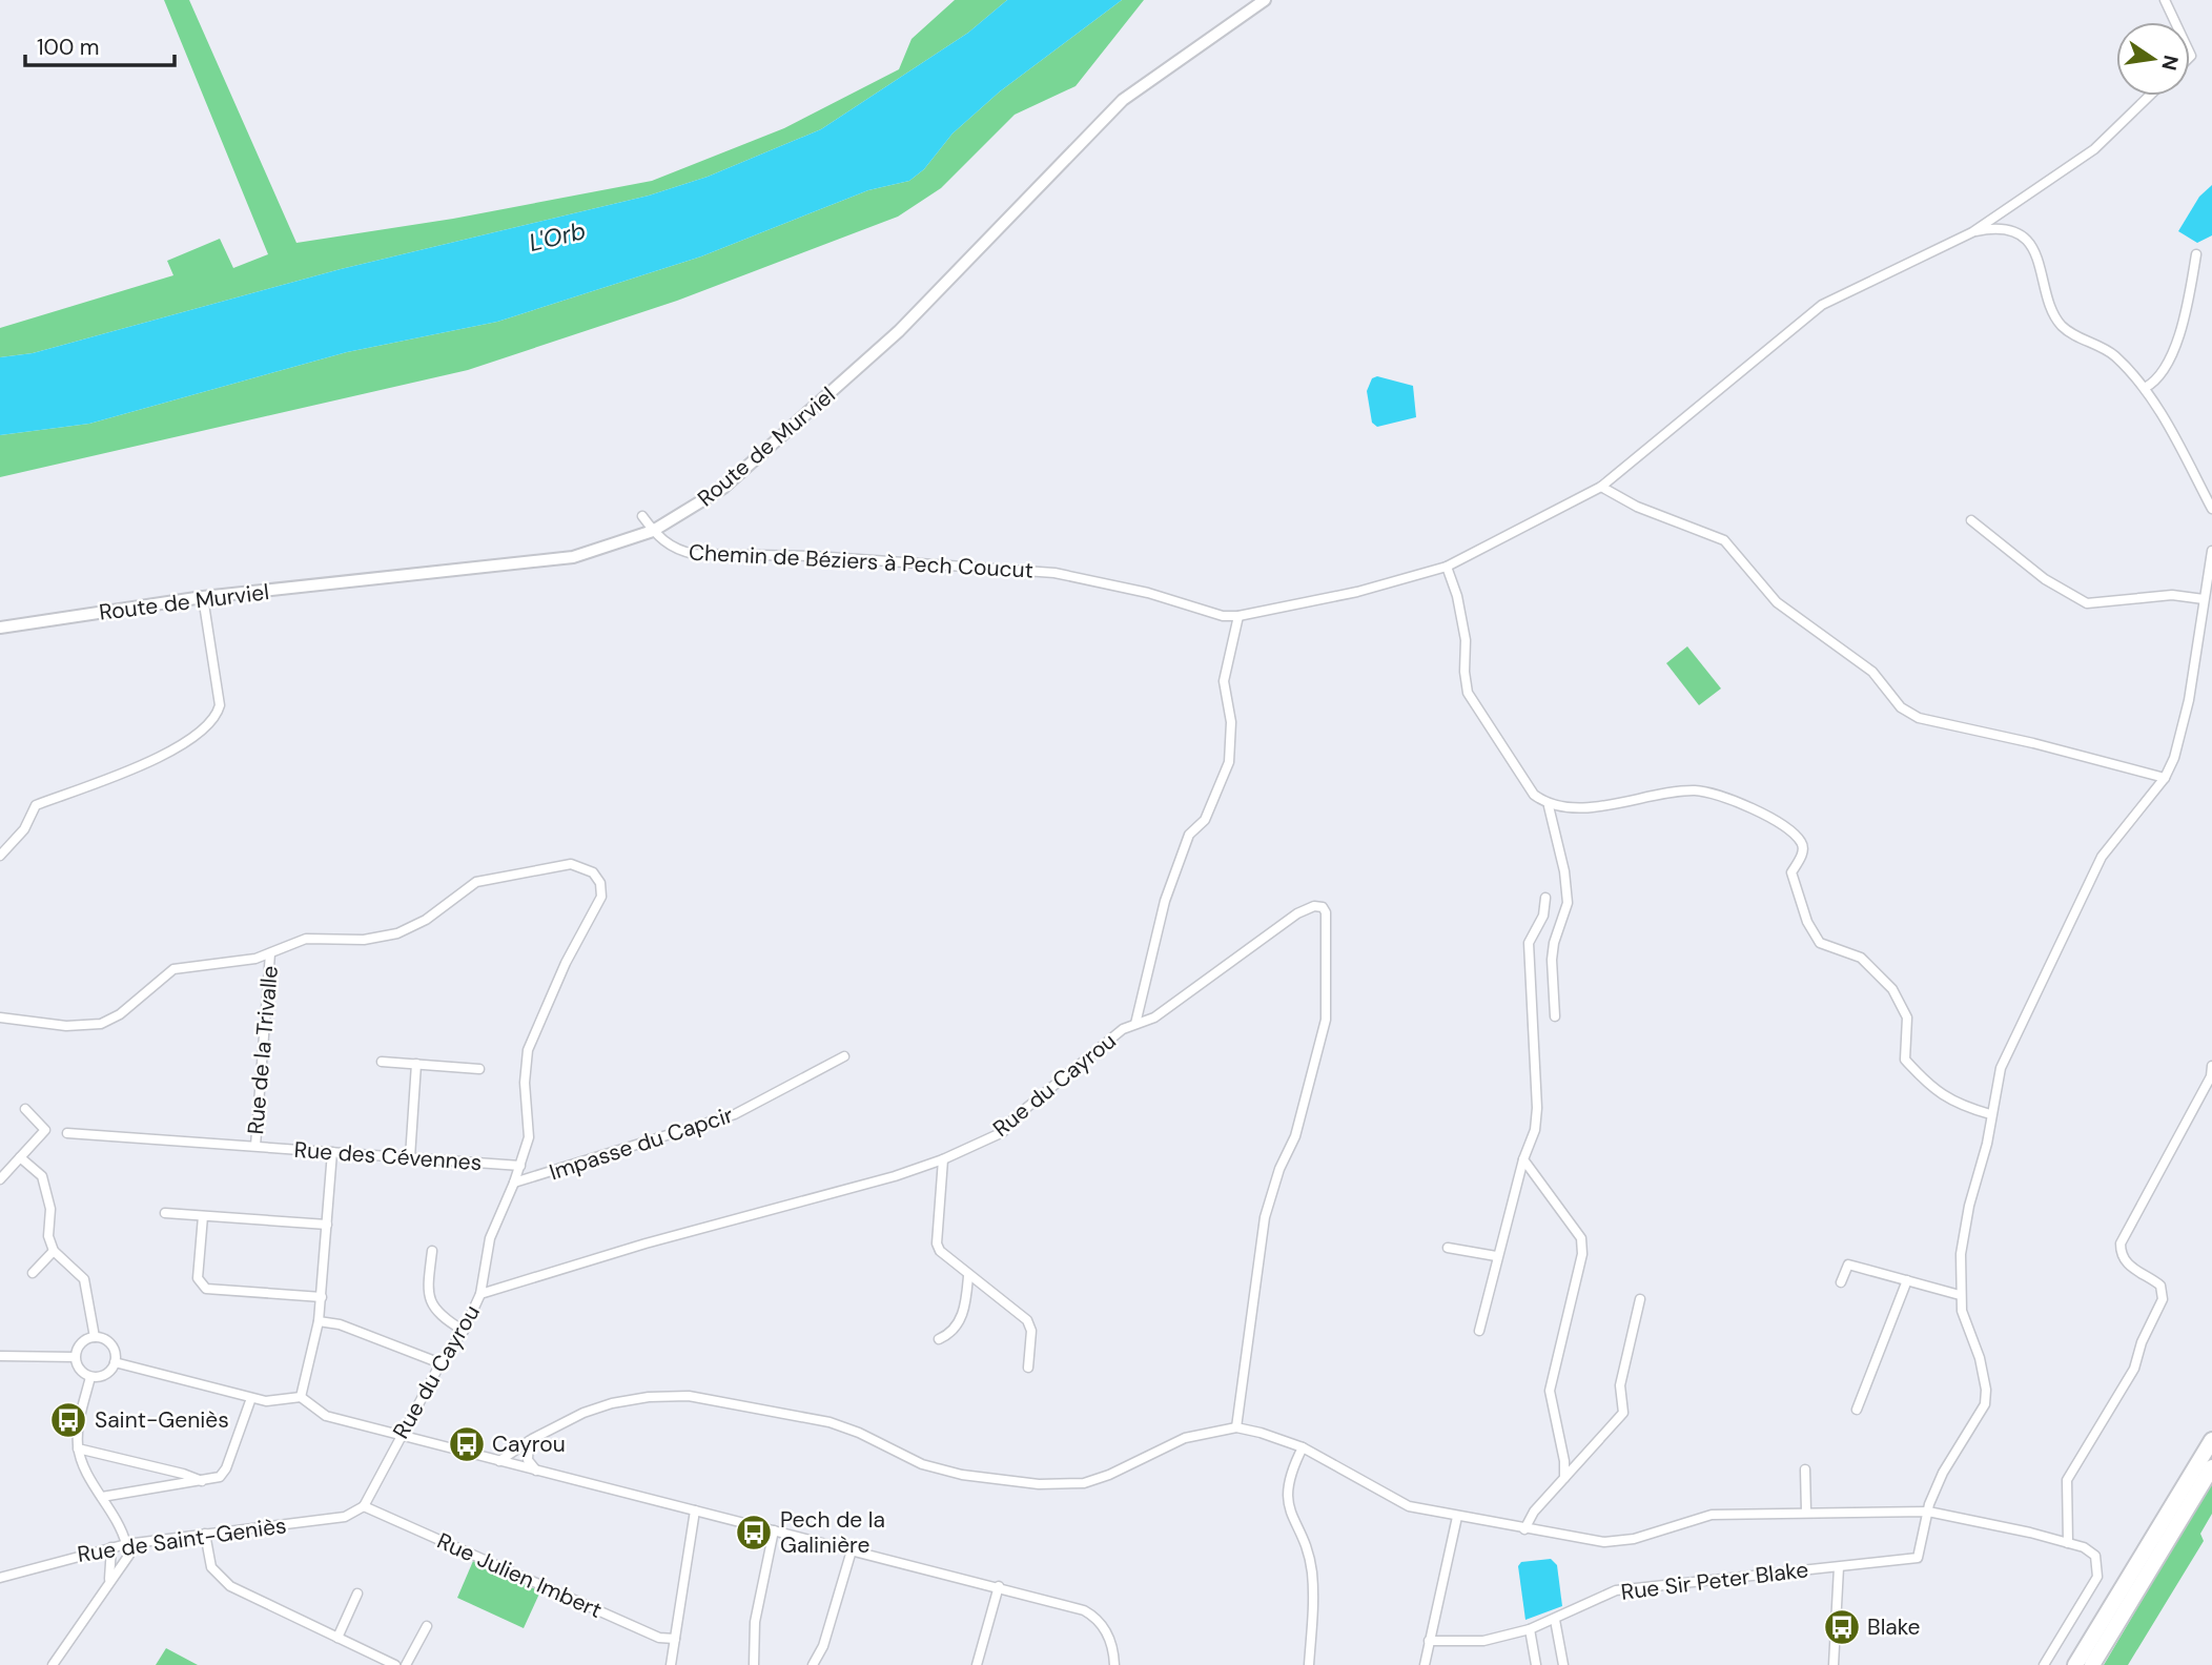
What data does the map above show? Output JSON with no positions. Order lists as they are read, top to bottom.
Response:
{
  "streets": {
    "main road": ["Route de Murviel"],
    "street": [
      "Chemin de Béziers à Pech Coucut",
      "Rue de la Trivalle",
      "Rue du Cayrou",
      "Impasse du Capcir",
      "Rue des Cévennes",
      "Rue de Saint-Geniès",
      "Rue Julien Imbert",
      "Rue Sir Peter Blake"
    ]
  },
  "crossings": [
    ["Route de Murviel", "Chemin de Béziers à Pech Coucut"],
    ["Rue de la Trivalle", "Rue des Cévennes"],
    ["Rue du Cayrou", "Rue de Saint-Geniès"],
    ["Rue du Cayrou", "Rue Julien Imbert"],
    ["Rue de Saint-Geniès", "Rue Julien Imbert"]
  ],
  "water": ["L'Orb"],
  "places": {
    "bus stop": [
      "Saint-Geniès",
      "Cayrou",
      "Pech de la Galinière",
      "Blake"
    ]
  },
  "scale_bar": "100 m",
  "north": "right"
}
